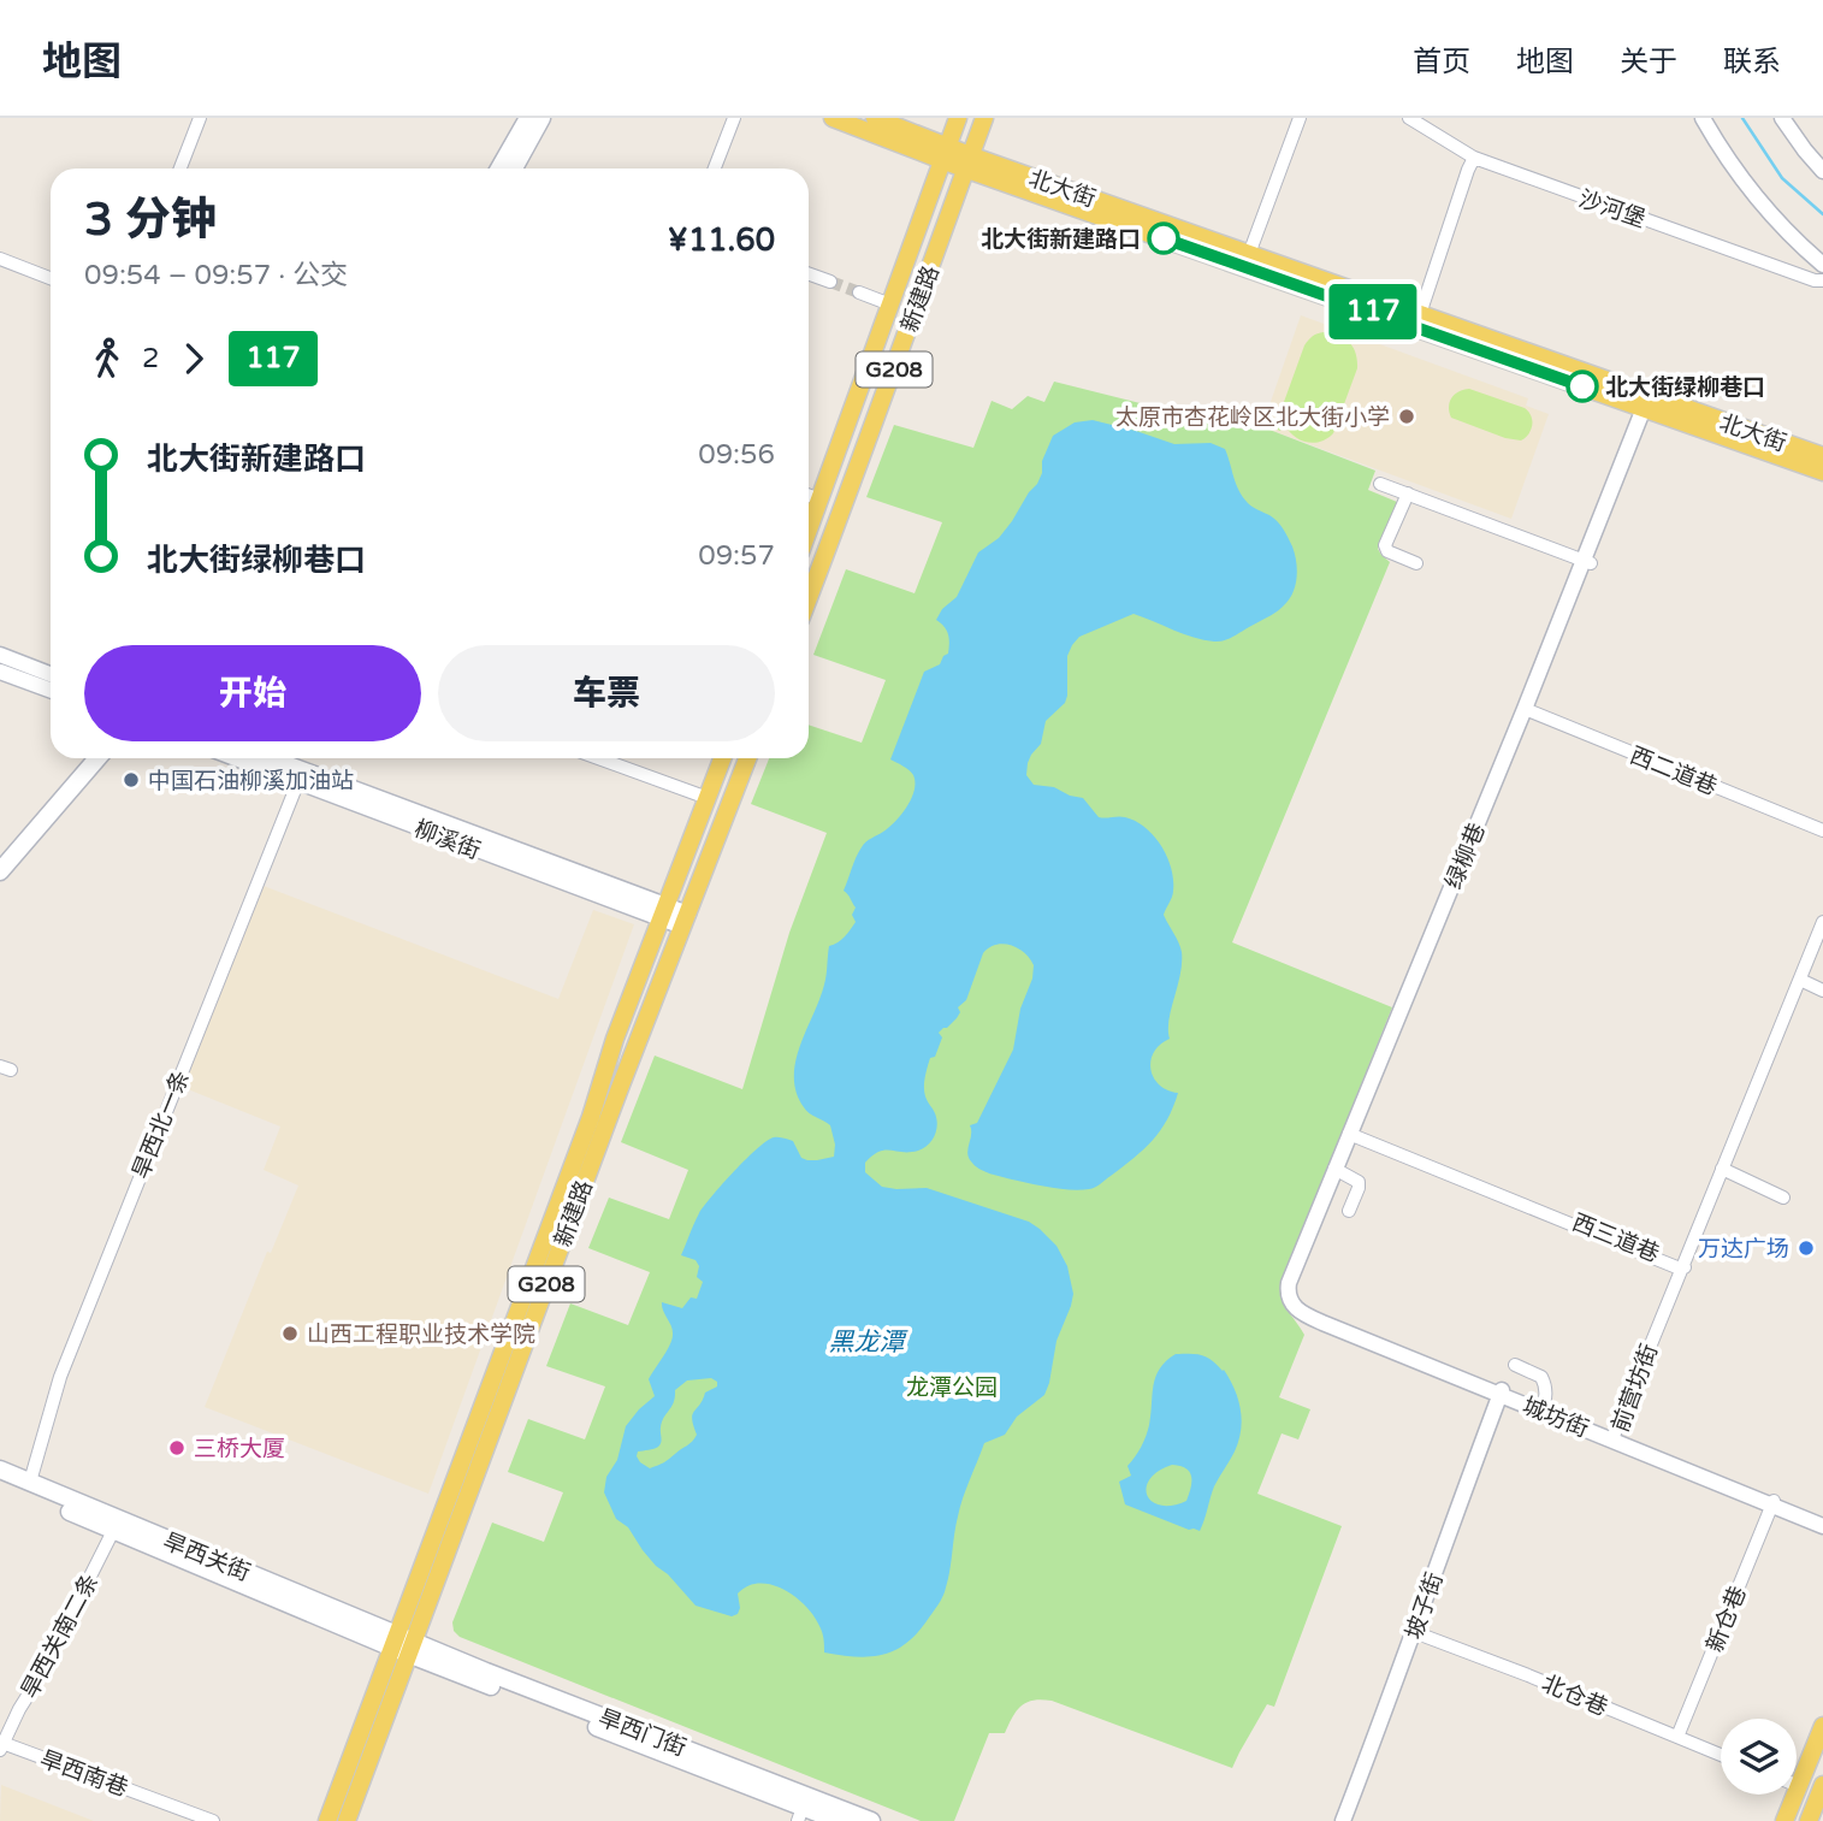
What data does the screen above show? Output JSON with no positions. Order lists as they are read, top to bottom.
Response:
{
  "streets": {
    "main road": [
      "北大街",
      "新建路",
      "G208",
      "旱西关街",
      "旱西门街"
    ],
    "street": [
      "沙河堡",
      "西二道巷",
      "柳溪街",
      "绿柳巷",
      "旱西北一条",
      "西三道巷",
      "前营坊街",
      "城坊街",
      "坡子街",
      "新仓巷",
      "旱西关南二条",
      "北仓巷",
      "旱西南巷"
    ]
  },
  "crossings": [
    ["北大街", "新建路"],
    ["新建路", "柳溪街"],
    ["新建路", "旱西关街"],
    ["新建路", "旱西门街"],
    ["西二道巷", "绿柳巷"],
    ["柳溪街", "旱西北一条"],
    ["绿柳巷", "西三道巷"],
    ["绿柳巷", "城坊街"],
    ["旱西北一条", "旱西关街"],
    ["西三道巷", "前营坊街"],
    ["前营坊街", "城坊街"],
    ["城坊街", "坡子街"],
    ["城坊街", "新仓巷"],
    ["旱西关街", "旱西关南二条"],
    ["旱西关街", "旱西门街"],
    ["坡子街", "北仓巷"],
    ["新仓巷", "北仓巷"],
    ["旱西关南二条", "旱西南巷"]
  ],
  "water": ["黑龙潭"],
  "parks": ["龙潭公园"],
  "places": [
    "北大街新建路口",
    "北大街绿柳巷口",
    "太原市杏花岭区北大街小学",
    "中国石油柳溪加油站",
    "万达广场",
    "山西工程职业技术学院",
    "三桥大厦"
  ],
  "lines": ["bus line 117"],
  "page": {
    "header": "地图",
    "nav": [
      "首页",
      "地图",
      "关于",
      "联系"
    ],
    "on_map": "117",
    "heading": ["3 分钟", "09:54 – 09:57 · 公交", "¥11.60"],
    "legs": ["2", "117"],
    "list": [
      {
        "name": "北大街新建路口",
        "value": "09:56"
      },
      {
        "name": "北大街绿柳巷口",
        "value": "09:57"
      }
    ],
    "buttons": ["开始", "车票"]
  }
}
